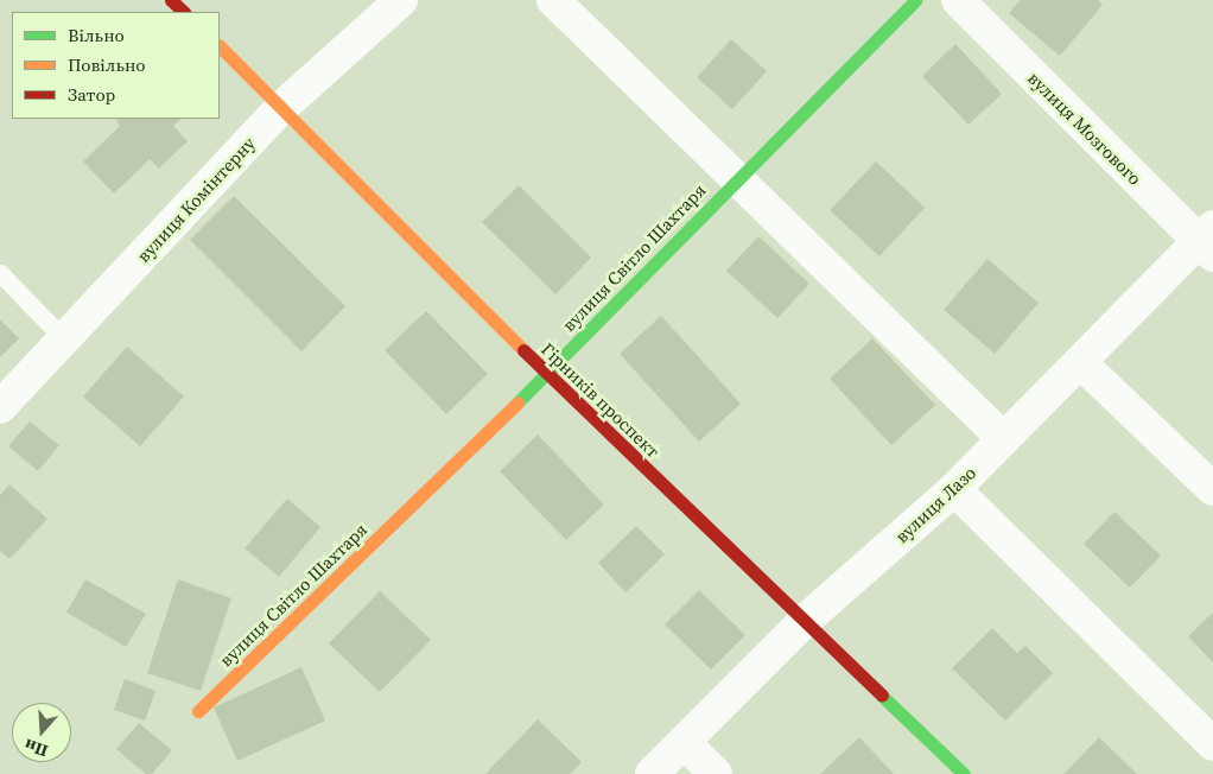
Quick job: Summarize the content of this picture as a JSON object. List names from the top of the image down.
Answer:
{
  "streets": {
    "main road": ["вулиця Світло Шахтаря", "Гірників проспект"],
    "street": ["вулиця Мозгового", "вулиця Комінтерну", "вулиця Лазо"]
  },
  "crossings": [
    ["вулиця Мозгового", "вулиця Лазо"],
    ["вулиця Комінтерну", "Гірників проспект"],
    ["вулиця Світло Шахтаря", "Гірників проспект"],
    ["Гірників проспект", "вулиця Лазо"]
  ],
  "legend": ["Вільно", "Повільно", "Затор"],
  "north": "bottom"
}
